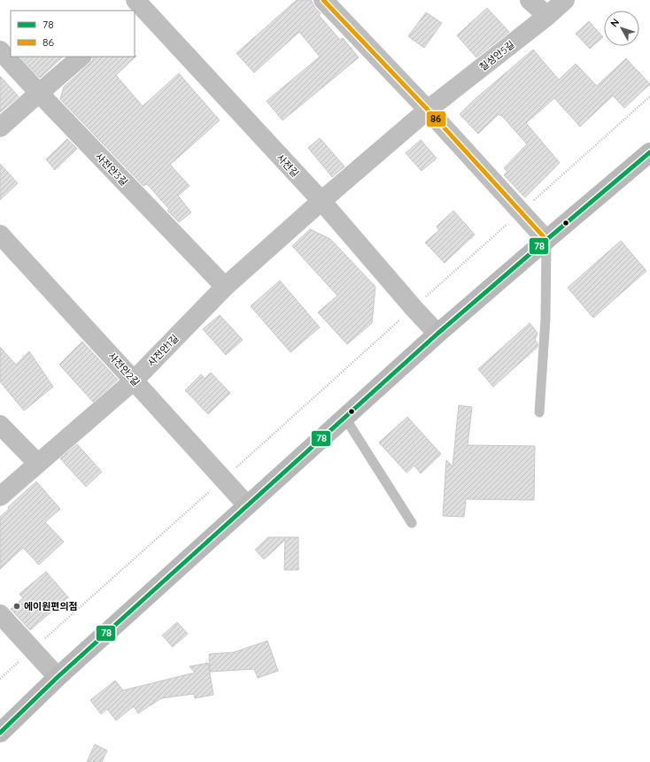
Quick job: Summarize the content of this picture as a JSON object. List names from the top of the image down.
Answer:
{
  "streets": {
    "street": [
      "칠성안5길",
      "사전길",
      "사전안3길",
      "사전안1길",
      "사전안2길"
    ]
  },
  "crossings": [
    ["칠성안5길", "사전길"],
    ["칠성안5길", "사전안1길"],
    ["사전길", "사전안1길"],
    ["사전안3길", "사전안1길"],
    ["사전안1길", "사전안2길"]
  ],
  "places": ["에이원편의점"],
  "lines": ["transit line 86", "transit line 78"],
  "legend": ["78", "86"],
  "north": "top left"
}
